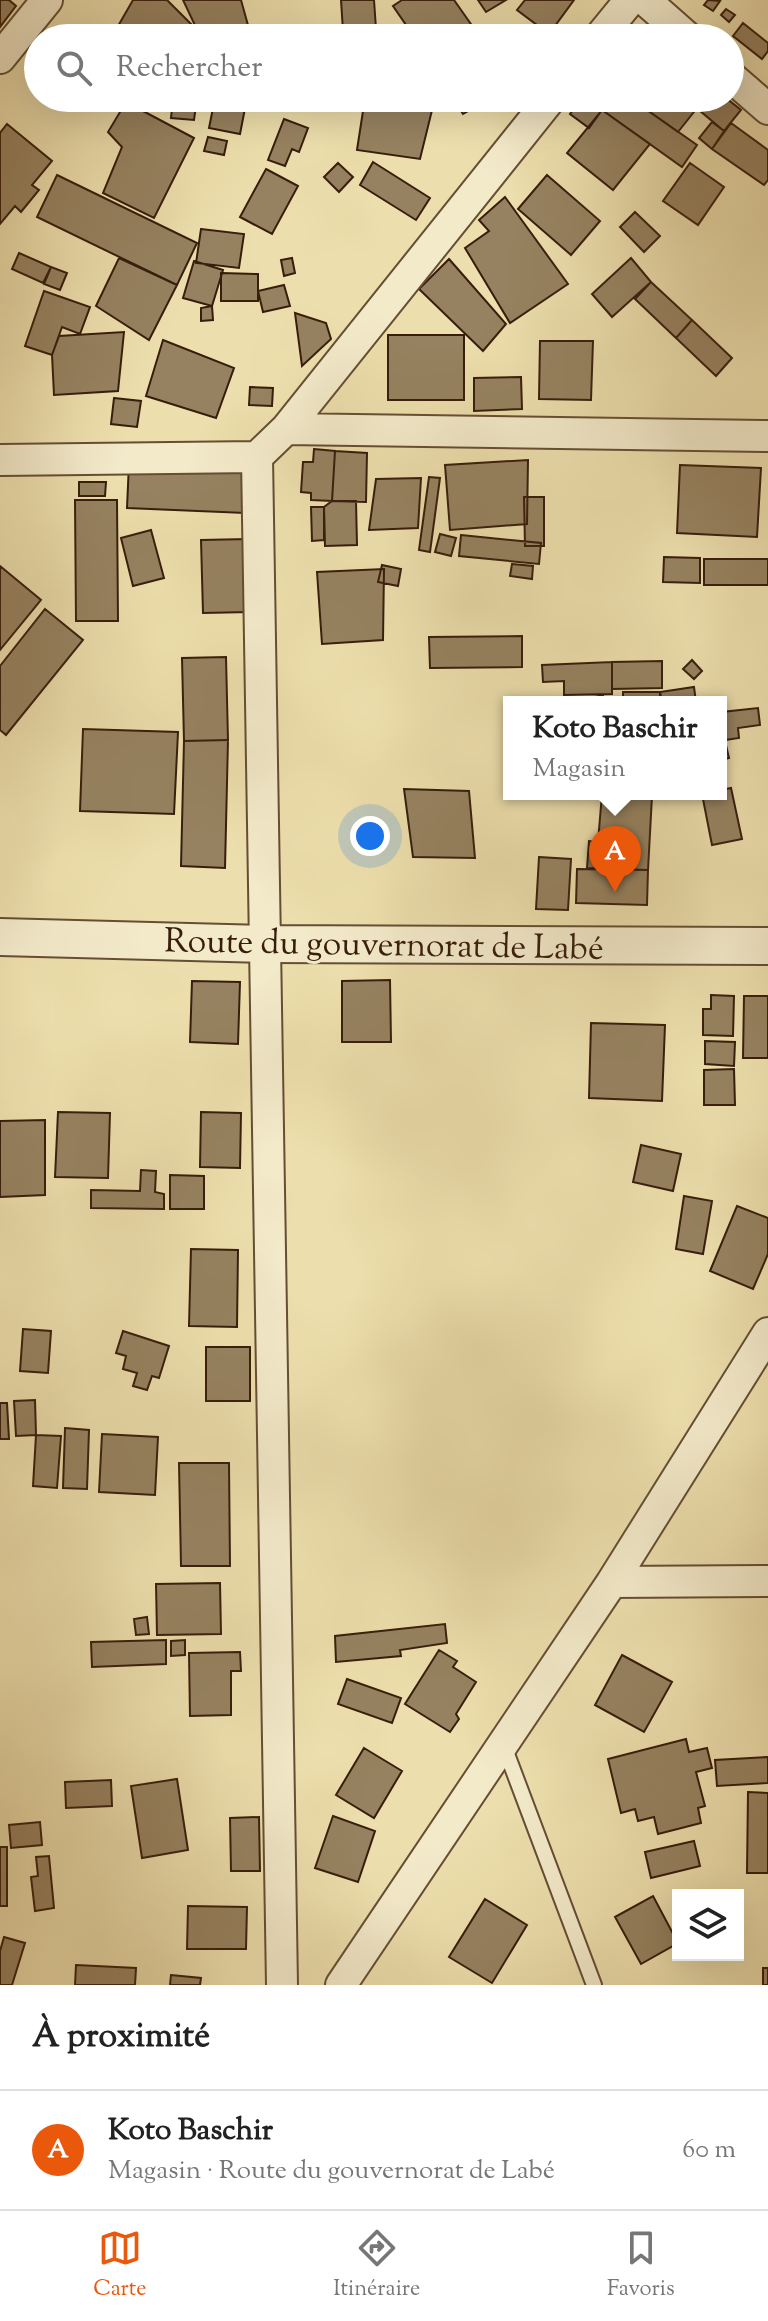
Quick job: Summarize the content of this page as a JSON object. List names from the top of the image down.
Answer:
{
  "streets": {
    "street": ["Route du gouvernorat de Labé"]
  },
  "page": {
    "search": "Rechercher",
    "popup": ["Koto Baschir", "Magasin"],
    "pins": "A",
    "heading": "À proximité",
    "list": [
      {
        "mark": "A",
        "name": "Koto Baschir",
        "note": "Magasin · Route du gouvernorat de Labé",
        "value": "60 m"
      }
    ],
    "nav": ["Carte", "Itinéraire", "Favoris"]
  }
}
